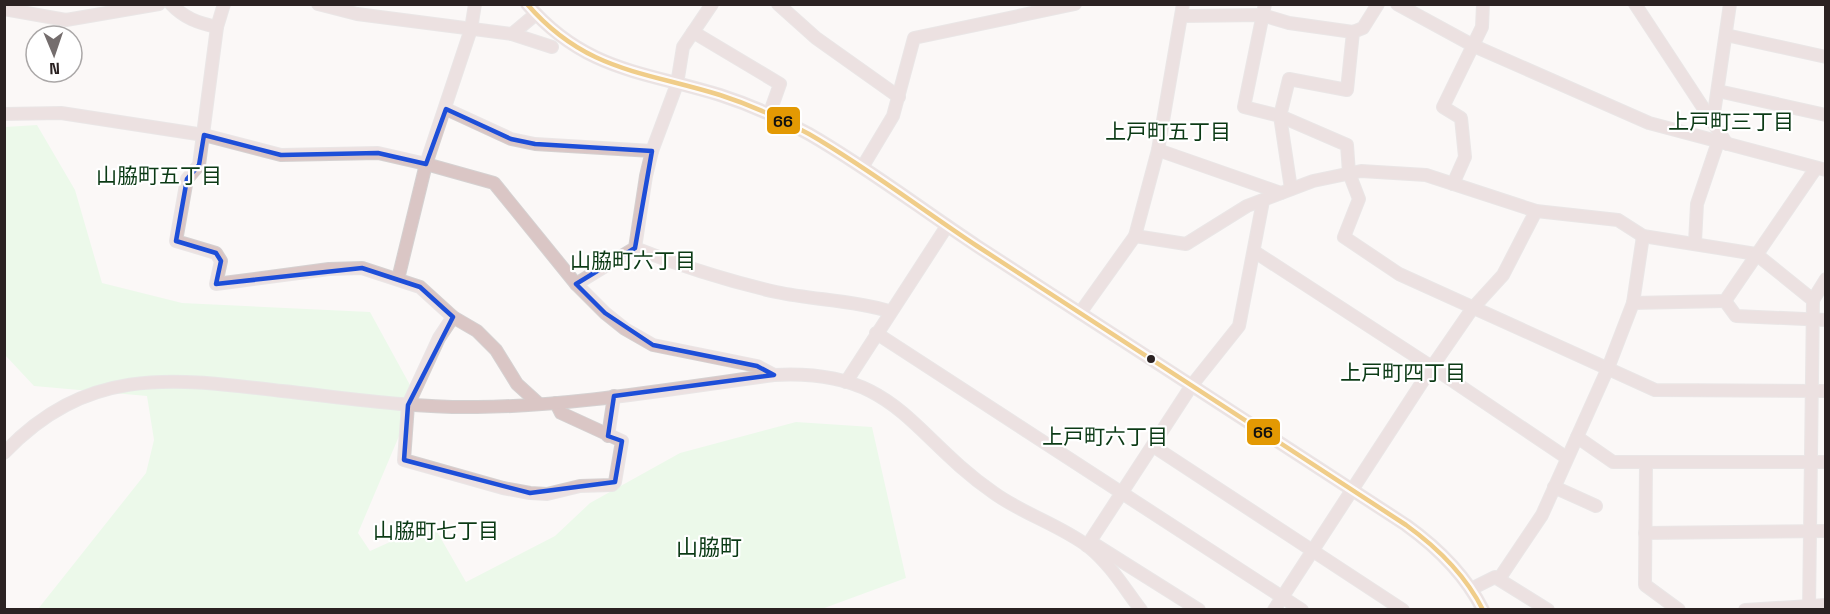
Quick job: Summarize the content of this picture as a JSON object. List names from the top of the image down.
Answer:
{
  "districts": [
    "上戸町三丁目",
    "上戸町五丁目",
    "山脇町五丁目",
    "山脇町六丁目",
    "上戸町四丁目",
    "上戸町六丁目",
    "山脇町七丁目",
    "山脇町"
  ],
  "lines": ["transit line 66"],
  "north": "bottom"
}
